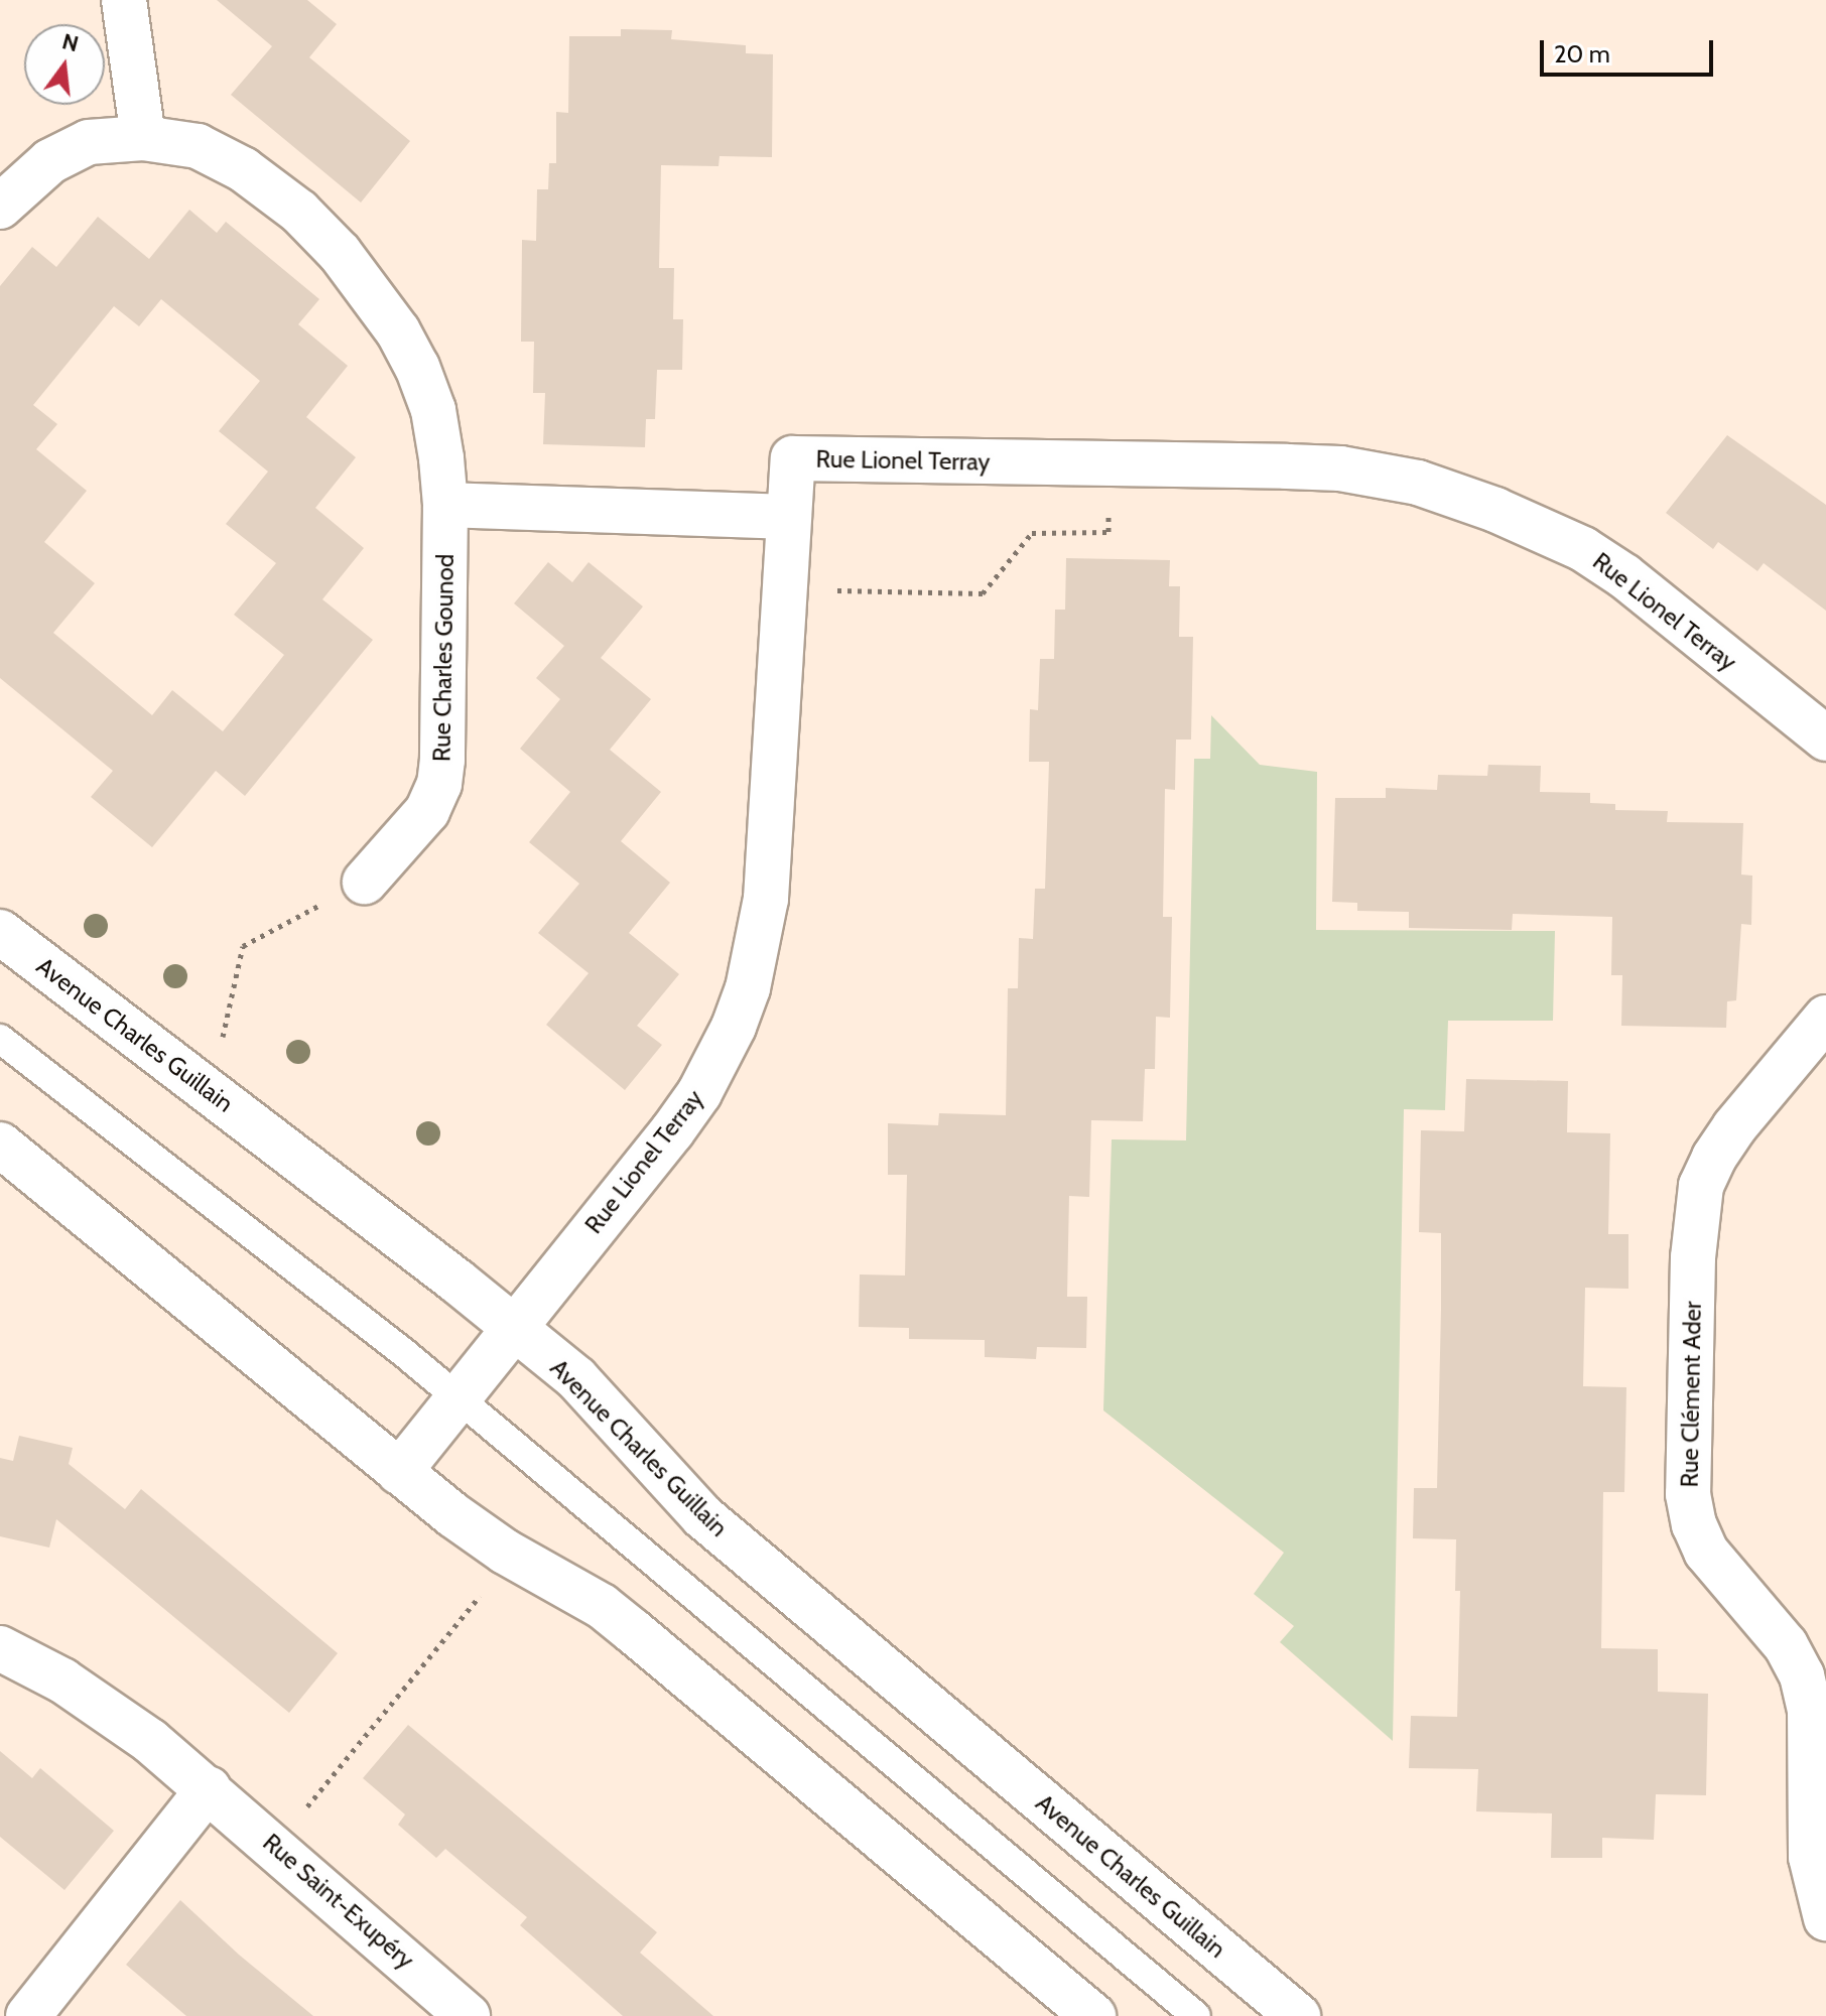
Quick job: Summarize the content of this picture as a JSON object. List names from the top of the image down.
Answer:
{
  "streets": {
    "street": [
      "Rue Lionel Terray",
      "Rue Charles Gounod",
      "Avenue Charles Guillain",
      "Rue Clément Ader",
      "Rue Saint-Exupéry"
    ]
  },
  "crossings": [
    ["Rue Lionel Terray", "Avenue Charles Guillain"]
  ],
  "scale_bar": "20 m",
  "north": "top"
}
